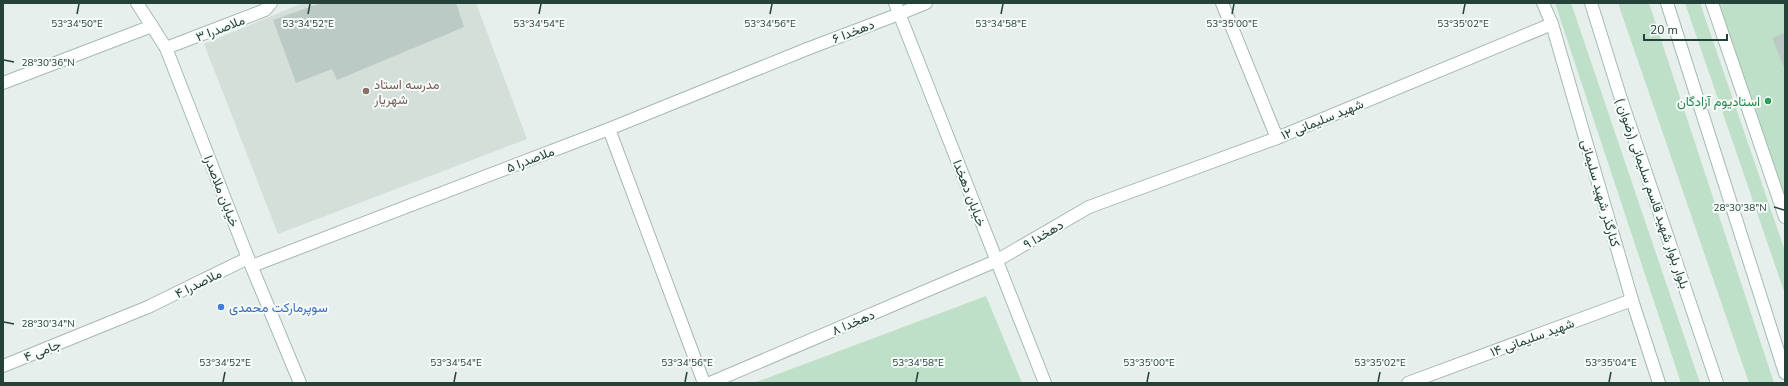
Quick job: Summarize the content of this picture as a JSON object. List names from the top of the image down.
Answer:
{
  "streets": {
    "street": [
      "ملاصدرا ۳",
      "دهخدا ۶",
      "شهید سلیمانی ۱۲",
      "ملاصدرا ۵",
      "خیابان ملاصدرا",
      "خیابان دهخدا",
      "کنارگذر شهید سلیمانی",
      "بلوار بلوار شهید قاسم سلیمانی (رضوان )",
      "دهخدا ۹",
      "ملاصدرا ۴",
      "دهخدا ۸",
      "شهید سلیمانی ۱۴",
      "جامی ۴"
    ]
  },
  "crossings": [
    ["ملاصدرا ۳", "خیابان ملاصدرا"],
    ["دهخدا ۶", "ملاصدرا ۵"],
    ["دهخدا ۶", "خیابان دهخدا"],
    ["شهید سلیمانی ۱۲", "کنارگذر شهید سلیمانی"],
    ["شهید سلیمانی ۱۲", "دهخدا ۹"],
    ["ملاصدرا ۵", "خیابان ملاصدرا"],
    ["ملاصدرا ۵", "ملاصدرا ۴"],
    ["خیابان ملاصدرا", "ملاصدرا ۴"],
    ["خیابان دهخدا", "دهخدا ۹"],
    ["خیابان دهخدا", "دهخدا ۸"],
    ["کنارگذر شهید سلیمانی", "شهید سلیمانی ۱۴"],
    ["دهخدا ۹", "دهخدا ۸"],
    ["ملاصدرا ۴", "جامی ۴"]
  ],
  "places": ["مدرسه استاد شهریار", "استادیوم آزادگان", "سوپرمارکت محمدی"],
  "scale_bar": "20 m",
  "coordinates": [
    "53°34'50\"E",
    "53°34'52\"E",
    "53°34'54\"E",
    "53°34'56\"E",
    "53°34'58\"E",
    "53°35'00\"E",
    "53°35'02\"E",
    "28°30'36\"N",
    "28°30'38\"N",
    "28°30'34\"N",
    "53°35'04\"E"
  ]
}
